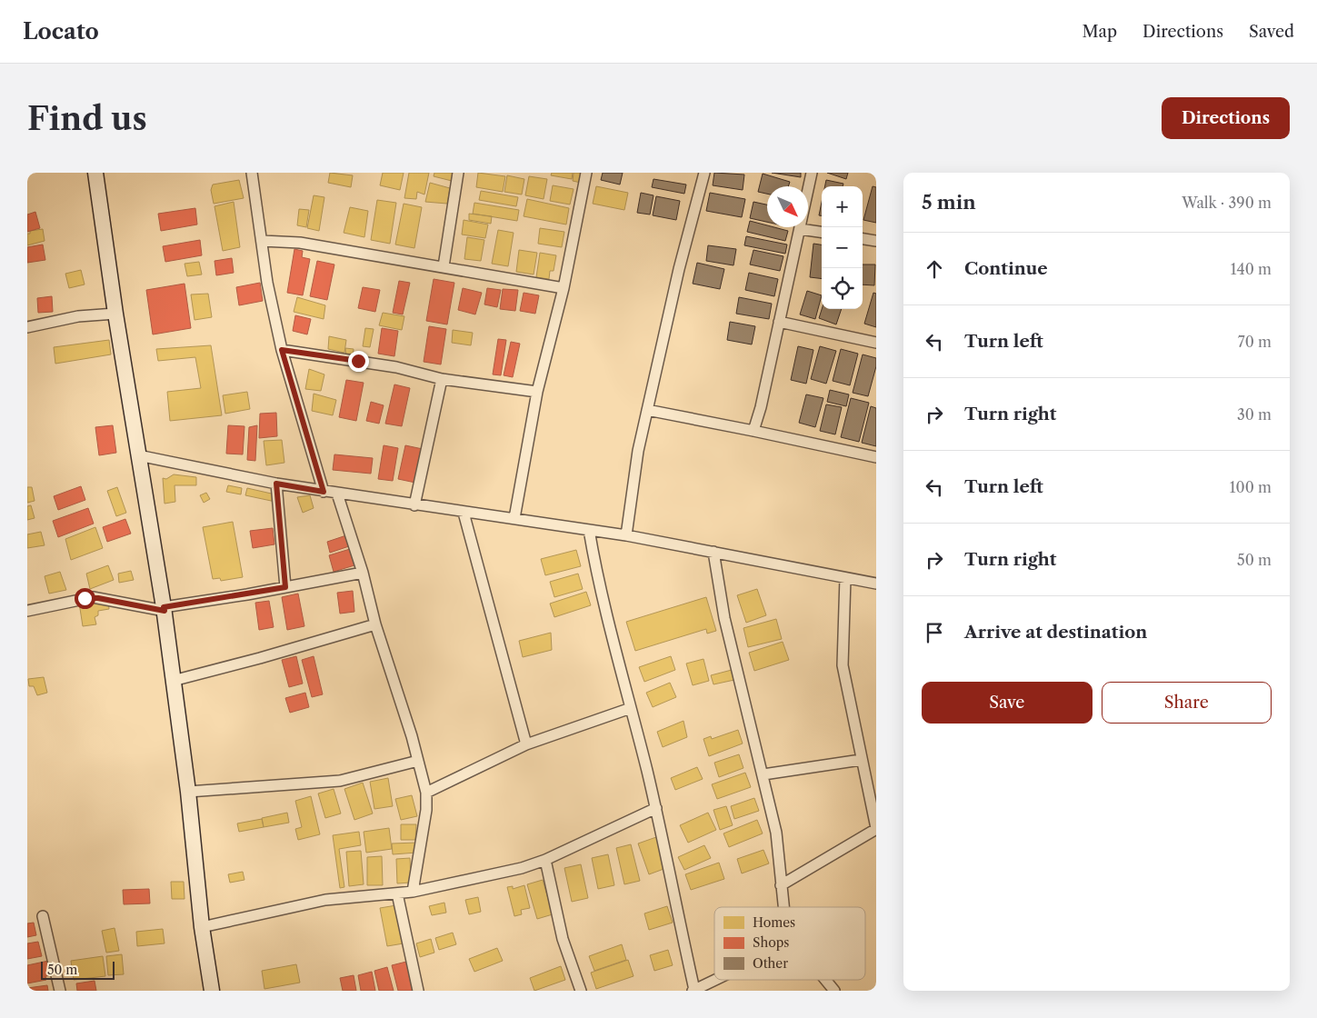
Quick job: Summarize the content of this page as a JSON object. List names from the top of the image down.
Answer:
{
  "legend": ["Homes", "Shops", "Other"],
  "scale_bar": "50 m",
  "north": "bottom right",
  "page": {
    "header": "Locato",
    "nav": ["Map", "Directions", "Saved"],
    "buttons": [
      "Directions",
      ["Save", "Share"]
    ],
    "title": "Find us",
    "heading": ["5 min", "Walk · 390 m"],
    "map_buttons": ["+", "−"],
    "list": [
      ["Continue", "140 m"],
      ["Turn left", "70 m"],
      ["Turn right", "30 m"],
      ["Turn left", "100 m"],
      ["Turn right", "50 m"],
      "Arrive at destination"
    ],
    "scale": "50 m"
  }
}
